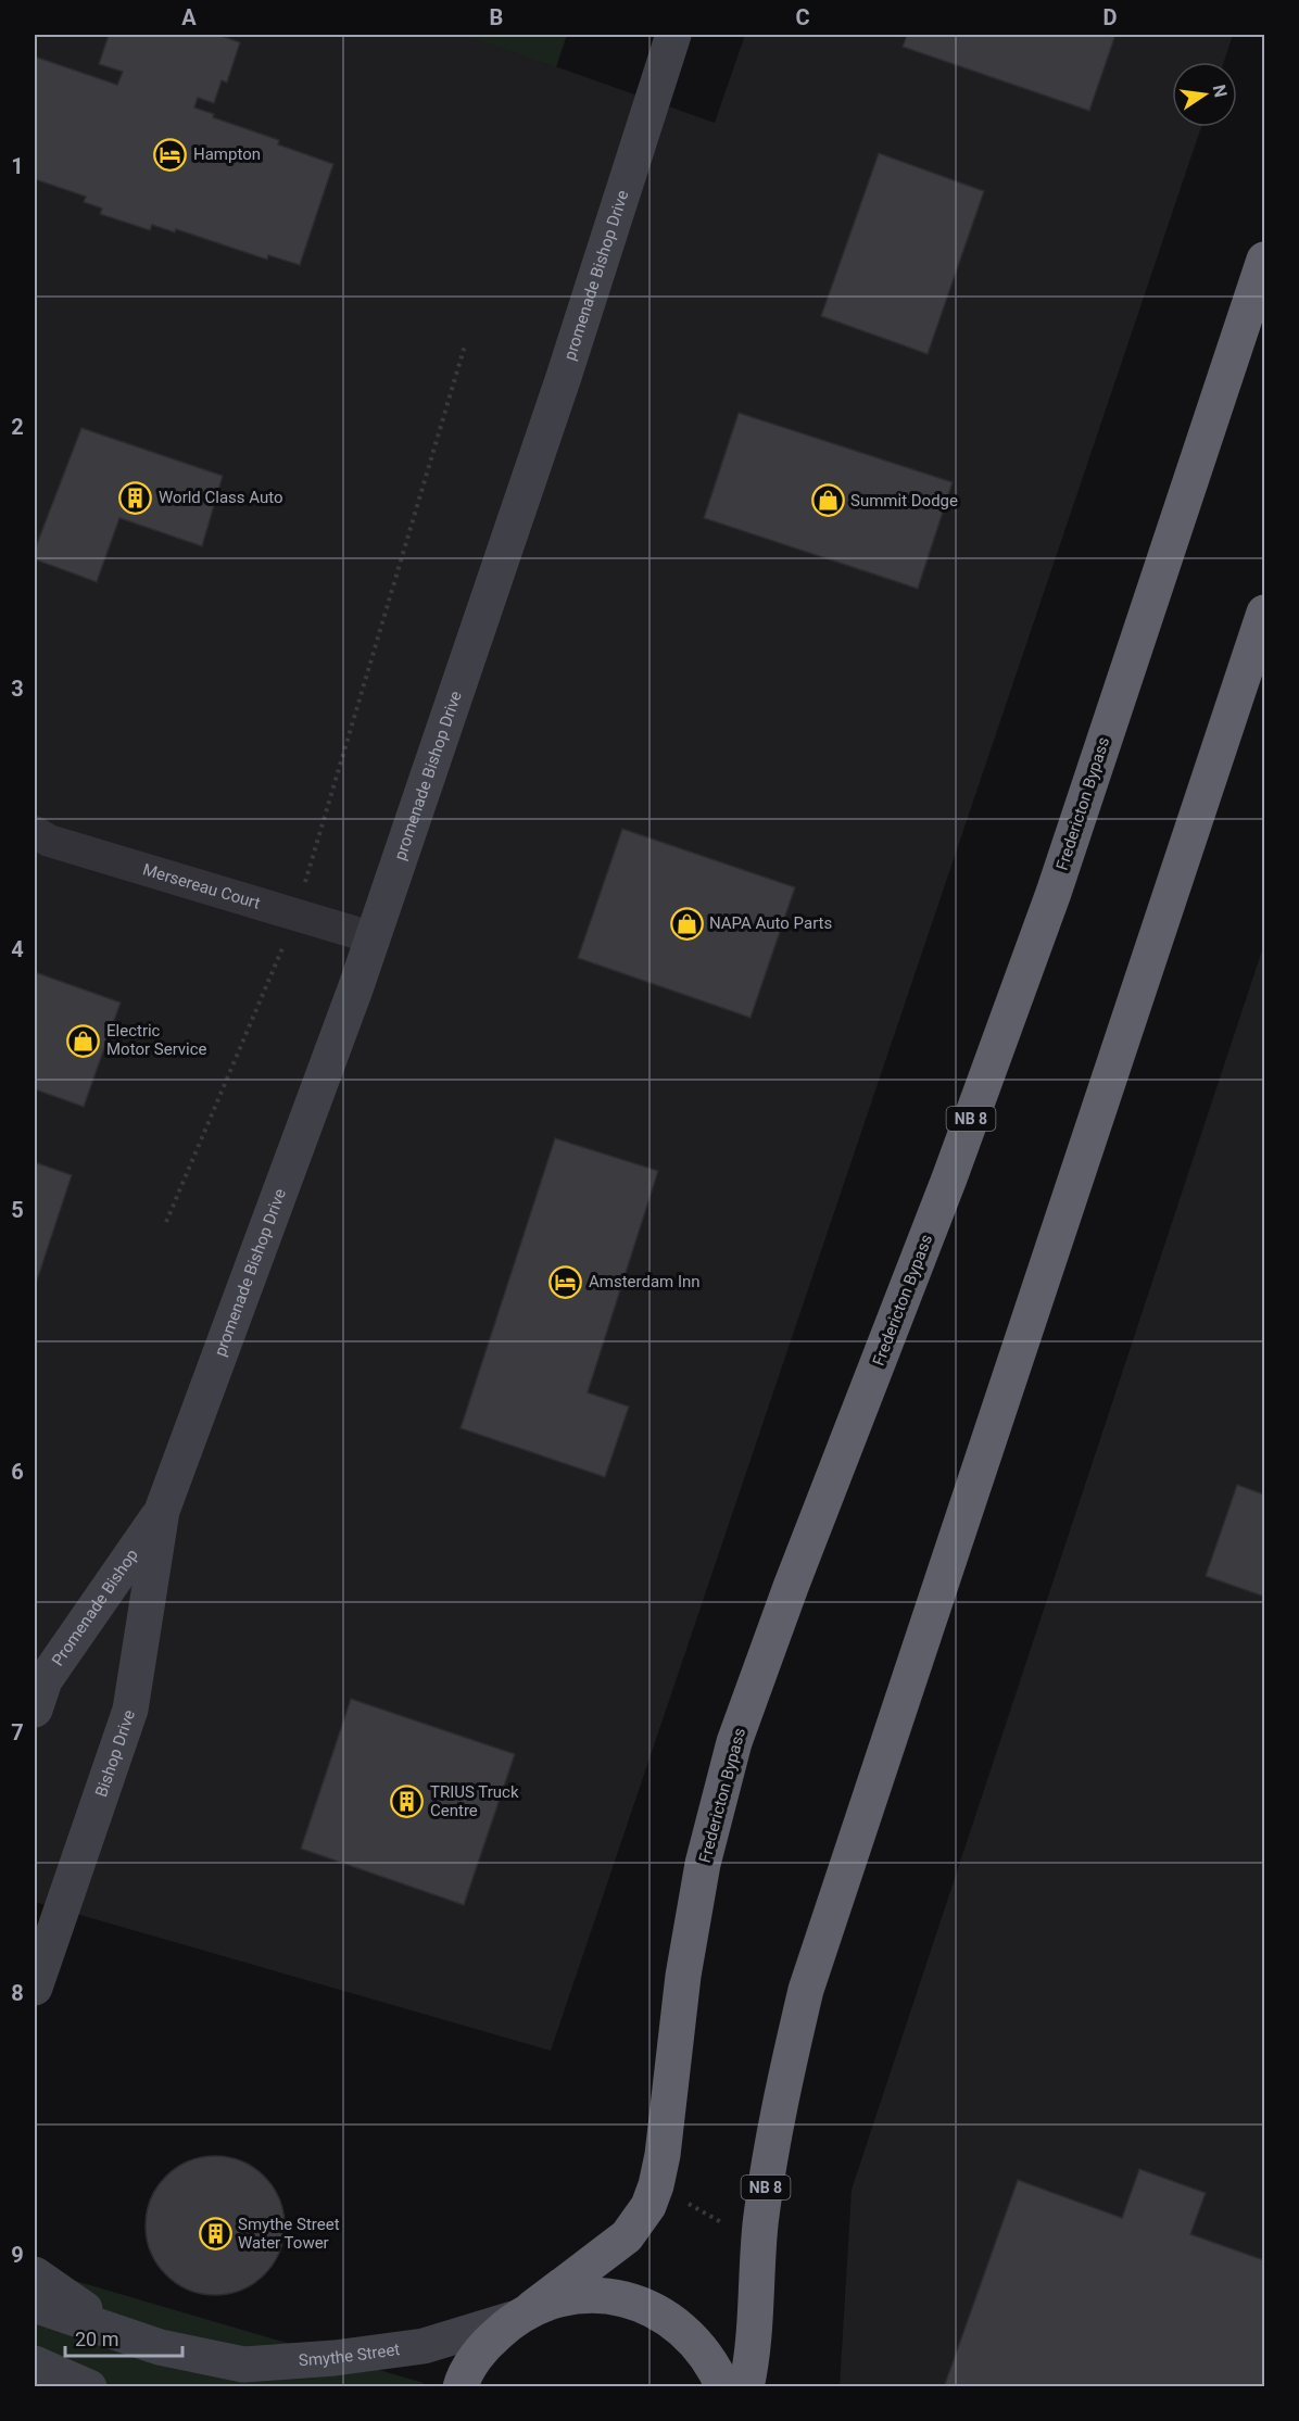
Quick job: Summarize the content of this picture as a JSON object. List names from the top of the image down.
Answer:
{
  "streets": {
    "highway": ["Fredericton Bypass", "NB 8"],
    "street": [
      "promenade Bishop Drive",
      "Mersereau Court",
      "Promenade Bishop",
      "Bishop Drive",
      "Smythe Street"
    ]
  },
  "crossings": [
    ["promenade Bishop Drive", "Mersereau Court"],
    ["promenade Bishop Drive", "Promenade Bishop"],
    ["promenade Bishop Drive", "Bishop Drive"],
    ["Fredericton Bypass", "Smythe Street"],
    ["Promenade Bishop", "Bishop Drive"]
  ],
  "places": {
    "hotel": ["Hampton", "Amsterdam Inn"],
    "building": ["World Class Auto", "TRIUS Truck Centre", "Smythe Street Water Tower"],
    "shop": ["Summit Dodge", "NAPA Auto Parts", "Electric Motor Service"]
  },
  "scale_bar": "20 m",
  "north": "right",
  "grid": {
    "columns": [
      "A",
      "B",
      "C",
      "D"
    ],
    "rows": [
      "1",
      "2",
      "3",
      "4",
      "5",
      "6",
      "7",
      "8",
      "9"
    ]
  }
}
